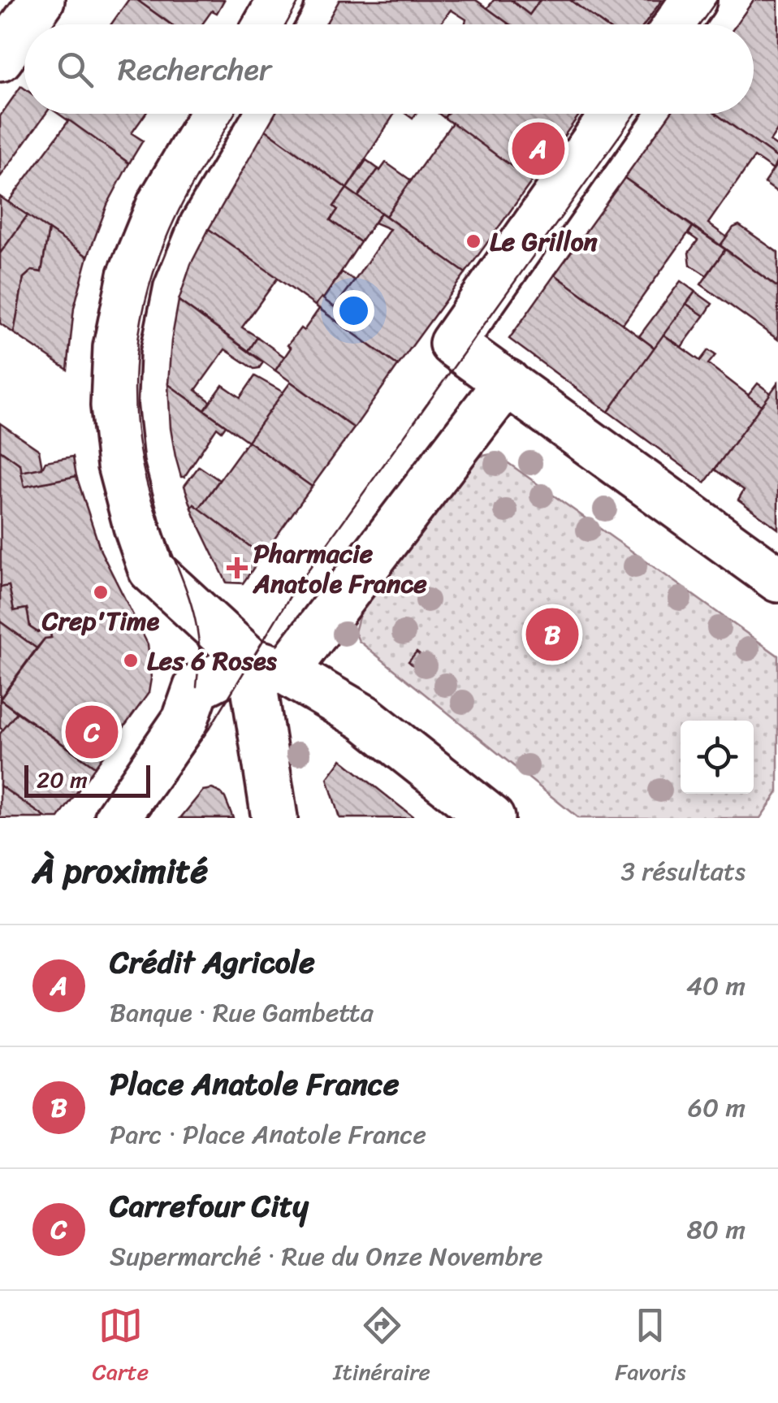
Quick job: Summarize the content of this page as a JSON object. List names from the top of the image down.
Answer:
{
  "places": {
    "other": ["Le Grillon", "Crep'Time", "Les 6 Roses"],
    "health": ["Pharmacie Anatole France"]
  },
  "scale_bar": "20 m",
  "page": {
    "search": "Rechercher",
    "pins": ["A", "B", "C"],
    "scale": "20 m",
    "heading": ["À proximité", "3 résultats"],
    "list": [
      {
        "mark": "A",
        "name": "Crédit Agricole",
        "note": "Banque · Rue Gambetta",
        "value": "40 m"
      },
      {
        "mark": "B",
        "name": "Place Anatole France",
        "note": "Parc · Place Anatole France",
        "value": "60 m"
      },
      {
        "mark": "C",
        "name": "Carrefour City",
        "note": "Supermarché · Rue du Onze Novembre",
        "value": "80 m"
      }
    ],
    "nav": ["Carte", "Itinéraire", "Favoris"]
  }
}
